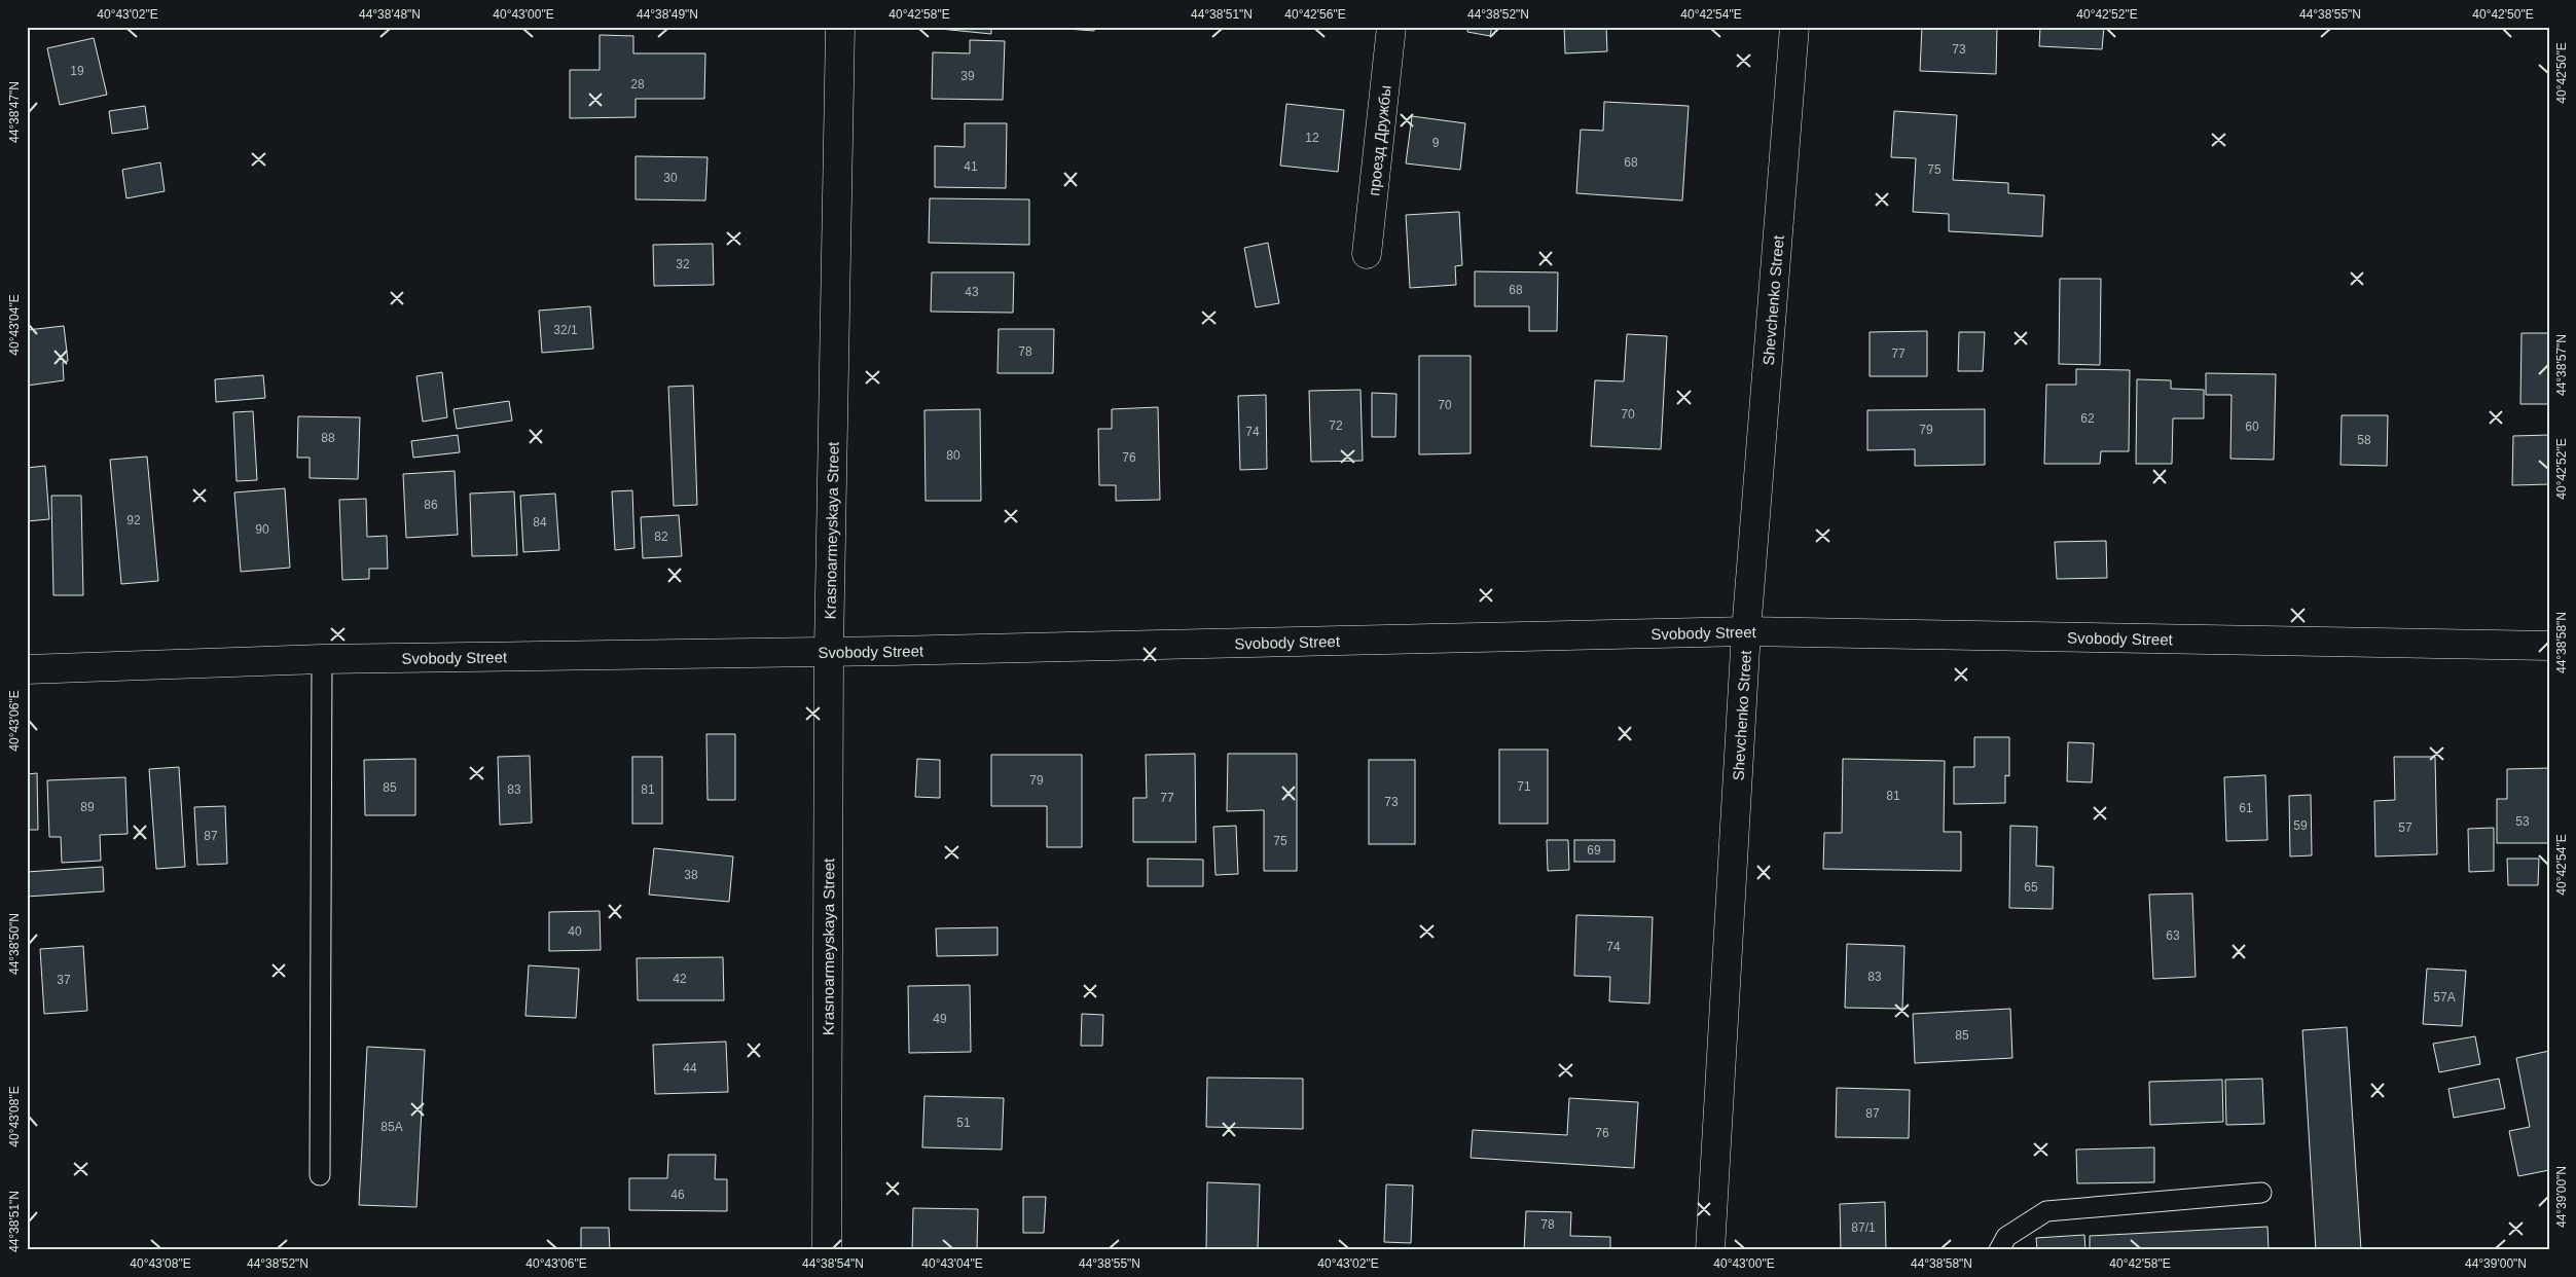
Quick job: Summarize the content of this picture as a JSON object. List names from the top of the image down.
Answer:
{
  "streets": {
    "street": [
      "проезд Дружбы",
      "Shevchenko Street",
      "Krasnoarmeyskaya Street",
      "Svobody Street"
    ]
  },
  "crossings": [
    ["Shevchenko Street", "Svobody Street"],
    ["Krasnoarmeyskaya Street", "Svobody Street"]
  ],
  "house_numbers": [
    "73",
    "19",
    "39",
    "28",
    "12",
    "9",
    "68",
    "41",
    "75",
    "30",
    "32",
    "68",
    "43",
    "32/1",
    "78",
    "77",
    "70",
    "70",
    "62",
    "72",
    "60",
    "79",
    "74",
    "88",
    "58",
    "80",
    "76",
    "86",
    "92",
    "84",
    "90",
    "82",
    "79",
    "71",
    "85",
    "83",
    "81",
    "81",
    "77",
    "73",
    "89",
    "61",
    "53",
    "59",
    "57",
    "87",
    "75",
    "69",
    "38",
    "65",
    "40",
    "63",
    "74",
    "83",
    "42",
    "37",
    "57А",
    "49",
    "85",
    "44",
    "87",
    "51",
    "85А",
    "76",
    "46",
    "78",
    "87/1"
  ],
  "coordinates": [
    "40°43'02\"E",
    "44°38'48\"N",
    "40°43'00\"E",
    "44°38'49\"N",
    "40°42'58\"E",
    "44°38'51\"N",
    "40°42'56\"E",
    "44°38'52\"N",
    "40°42'54\"E",
    "40°42'52\"E",
    "44°38'55\"N",
    "40°42'50\"E",
    "44°38'47\"N",
    "40°43'04\"E",
    "44°38'57\"N",
    "44°38'58\"N",
    "40°43'06\"E",
    "44°38'50\"N",
    "40°43'08\"E",
    "44°39'00\"N",
    "44°38'54\"N"
  ]
}
